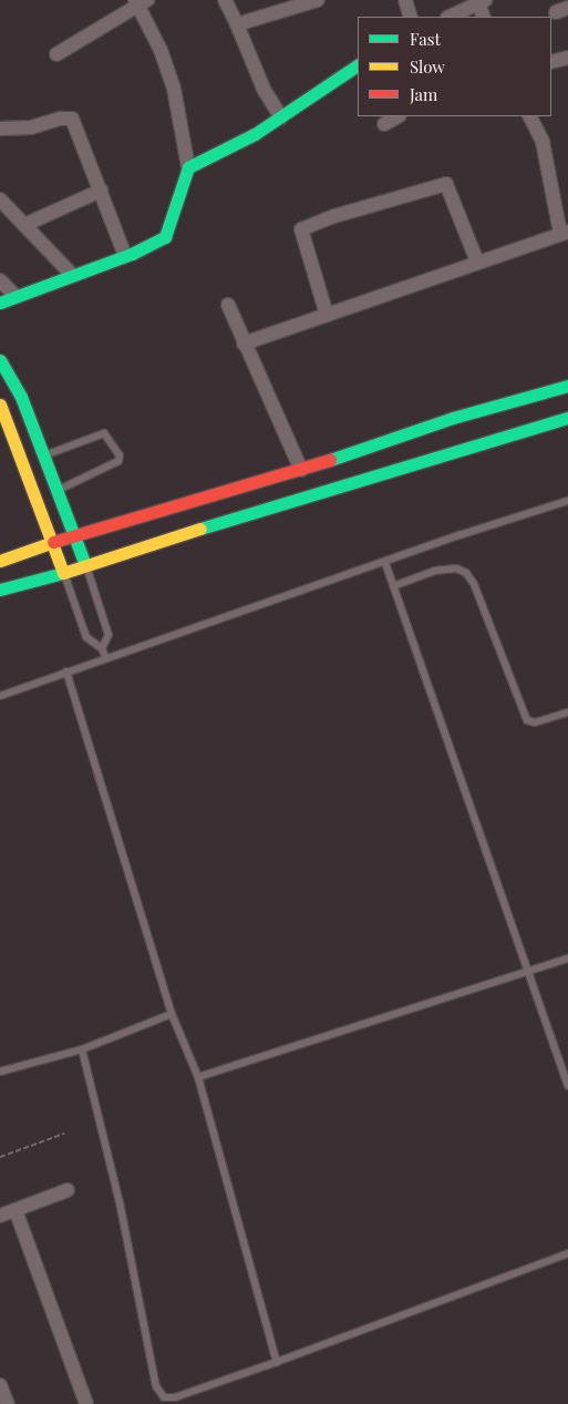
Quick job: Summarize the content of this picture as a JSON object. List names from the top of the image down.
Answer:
{
  "legend": ["Fast", "Slow", "Jam"]
}
